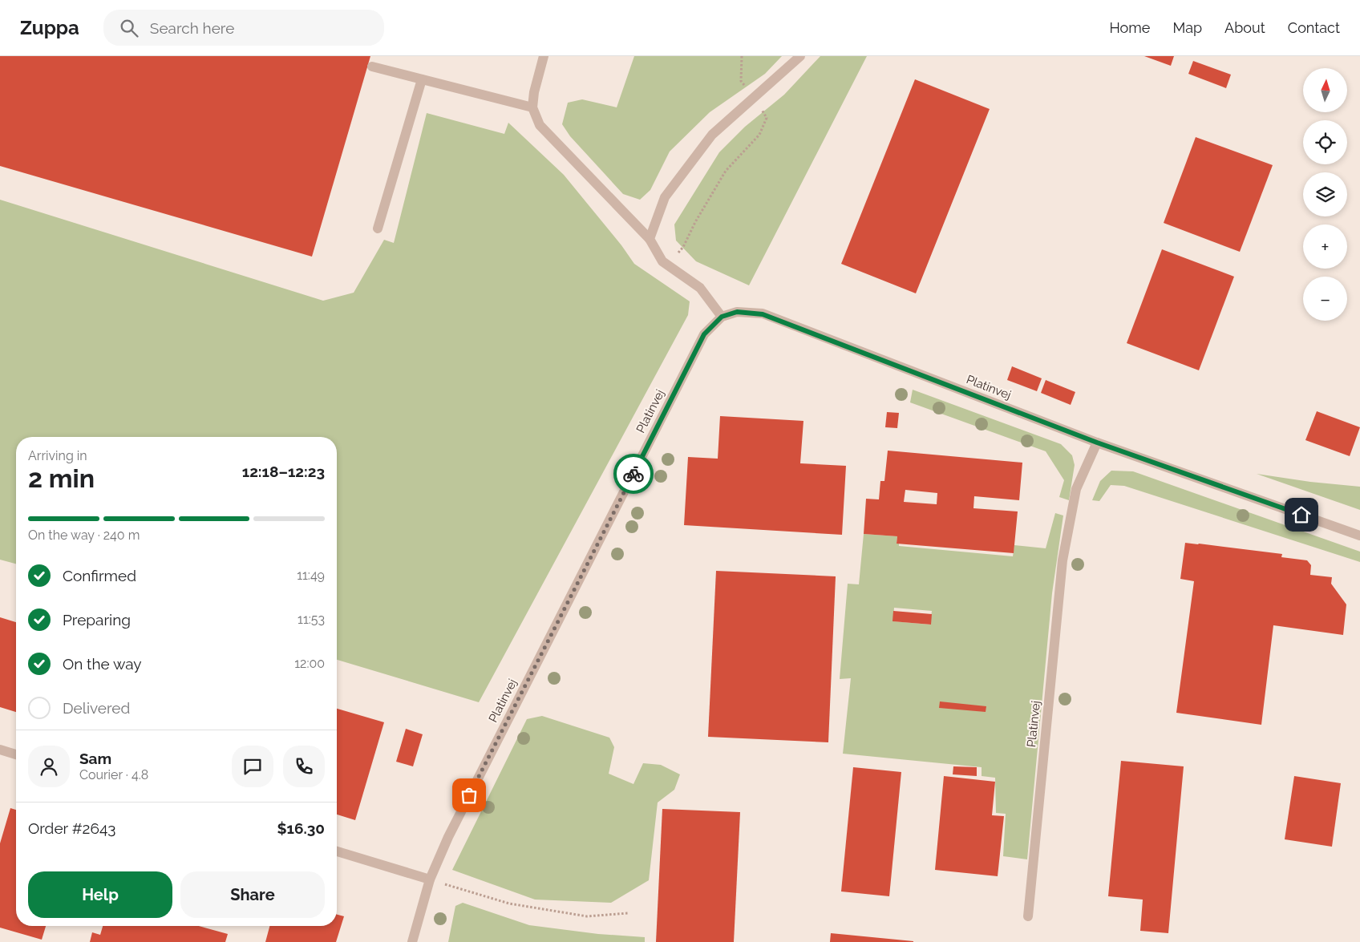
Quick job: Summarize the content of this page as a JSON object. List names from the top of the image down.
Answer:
{
  "streets": {
    "street": ["Platinvej"]
  },
  "north": "top",
  "page": {
    "header": "Zuppa",
    "search": "Search here",
    "nav": [
      "Home",
      "Map",
      "About",
      "Contact"
    ],
    "map_buttons": ["+", "−"],
    "heading": ["2 min", "Arriving in", "12:18–12:23"],
    "panel": [
      "Sam",
      "Courier · 4.8",
      "Order #2643",
      "$16.30"
    ],
    "bar": "On the way · 240 m",
    "list": [
      ["Confirmed", "11:49"],
      ["Preparing", "11:53"],
      ["On the way", "12:00"],
      "Delivered"
    ],
    "buttons": ["Help", "Share"]
  }
}
